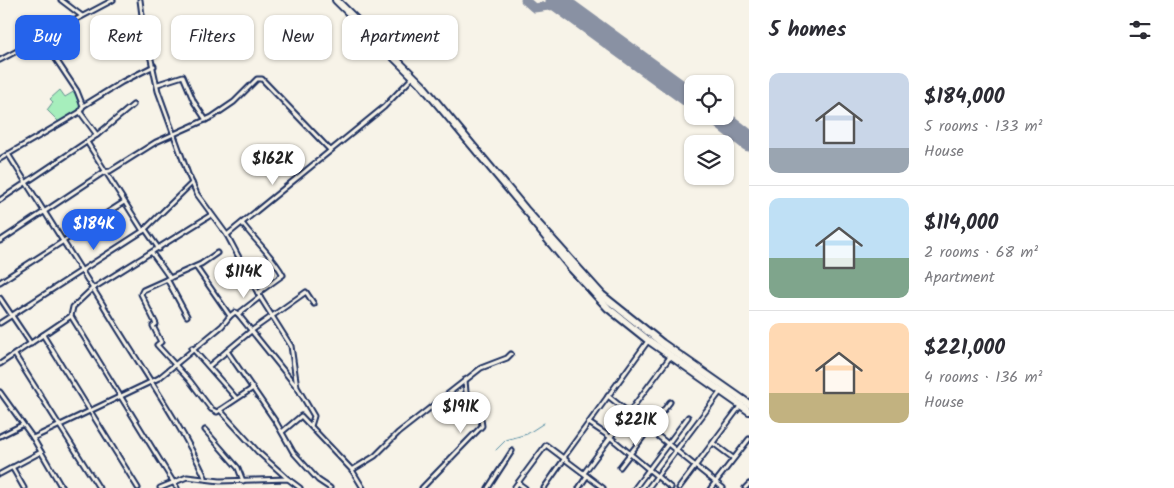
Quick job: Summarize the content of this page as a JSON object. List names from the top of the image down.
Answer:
{
  "page": {
    "heading": "5 homes",
    "chip": [
      "Buy",
      "Rent",
      "Filters",
      "New",
      "Apartment"
    ],
    "list": [
      {
        "name": "$184,000",
        "note": "5 rooms · 133 m² · House"
      },
      {
        "name": "$114,000",
        "note": "2 rooms · 68 m² · Apartment"
      },
      {
        "name": "$221,000",
        "note": "4 rooms · 136 m² · House"
      }
    ],
    "price": [
      "$162K",
      "$184K",
      "$114K",
      "$191K",
      "$221K"
    ]
  }
}
